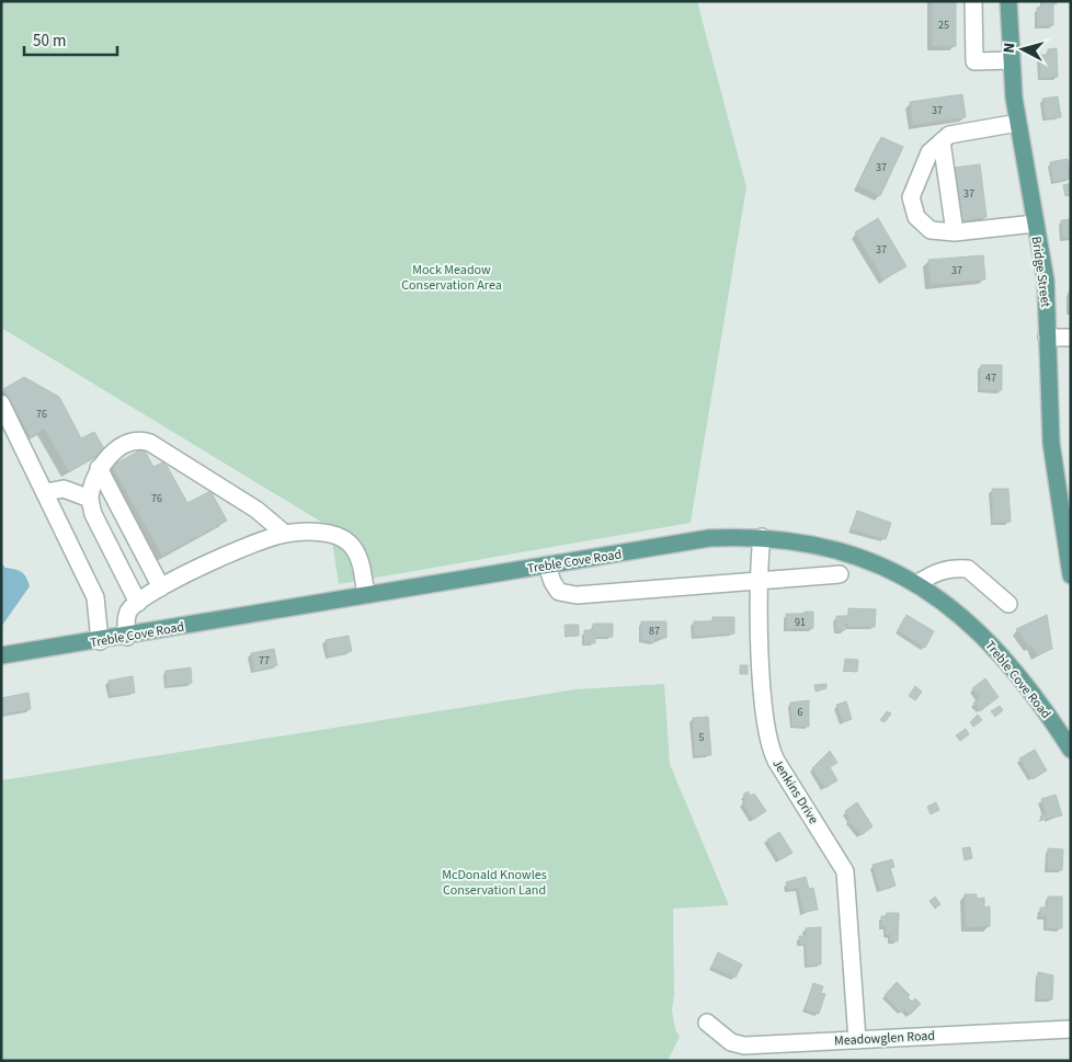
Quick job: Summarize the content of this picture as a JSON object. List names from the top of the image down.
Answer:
{
  "streets": {
    "main road": ["Bridge Street", "Treble Cove Road"],
    "street": ["Jenkins Drive", "Meadowglen Road"]
  },
  "crossings": [
    ["Treble Cove Road", "Jenkins Drive"],
    ["Jenkins Drive", "Meadowglen Road"]
  ],
  "parks": ["Mock Meadow Conservation Area", "McDonald Knowles Conservation Land"],
  "house_numbers": [
    "25",
    "37",
    "37",
    "37",
    "37",
    "37",
    "47",
    "76",
    "76",
    "91",
    "87",
    "77",
    "6",
    "5"
  ],
  "scale_bar": "50 m",
  "north": "left"
}
